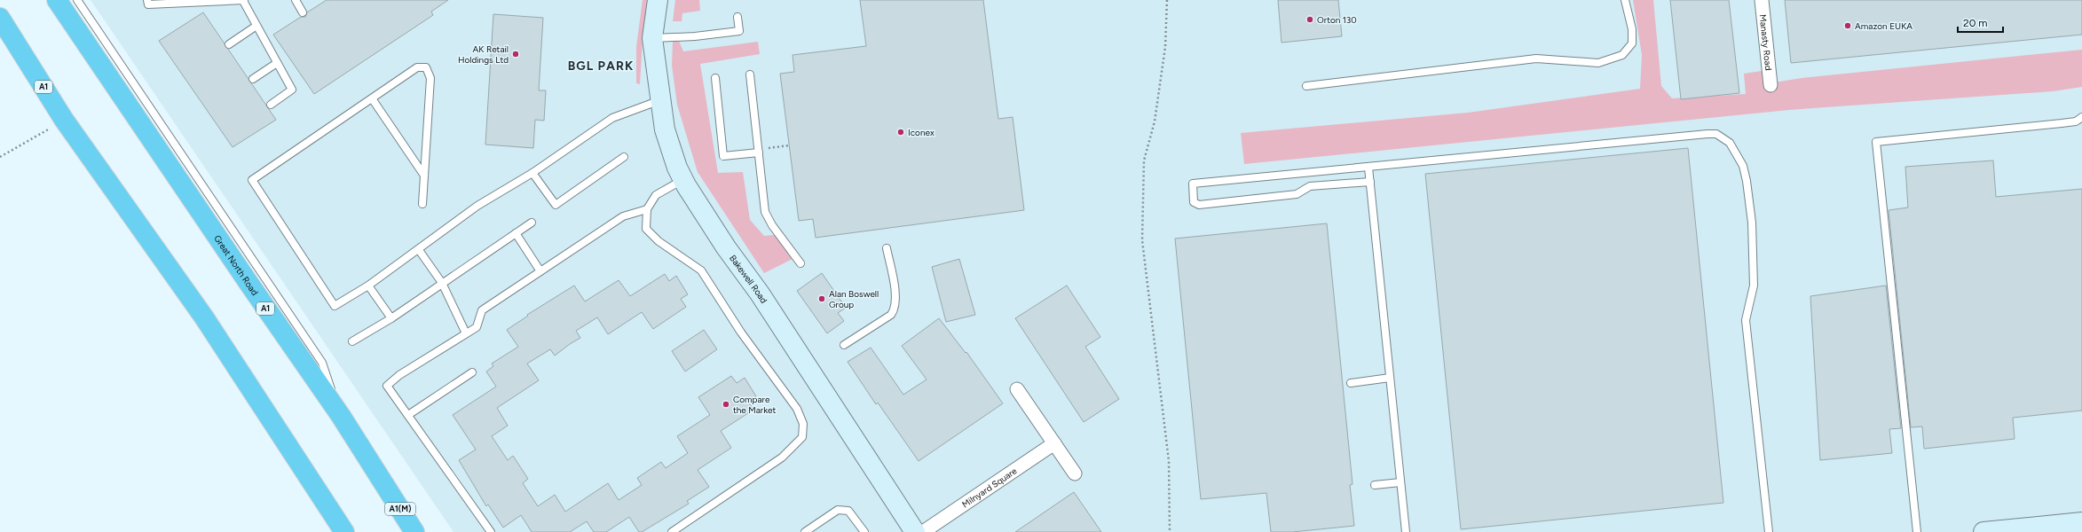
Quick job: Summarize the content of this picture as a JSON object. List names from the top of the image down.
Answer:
{
  "streets": {
    "highway": ["A1", "Great North Road", "A1(M)"],
    "street": ["Manasty Road", "Bakewell Road", "Milnyard Square"]
  },
  "districts": ["BGL PARK"],
  "places": [
    "Orton 130",
    "Amazon EUKA",
    "AK Retail Holdings Ltd",
    "Iconex",
    "Alan Boswell Group",
    "Compare the Market"
  ],
  "scale_bar": "20 m"
}
